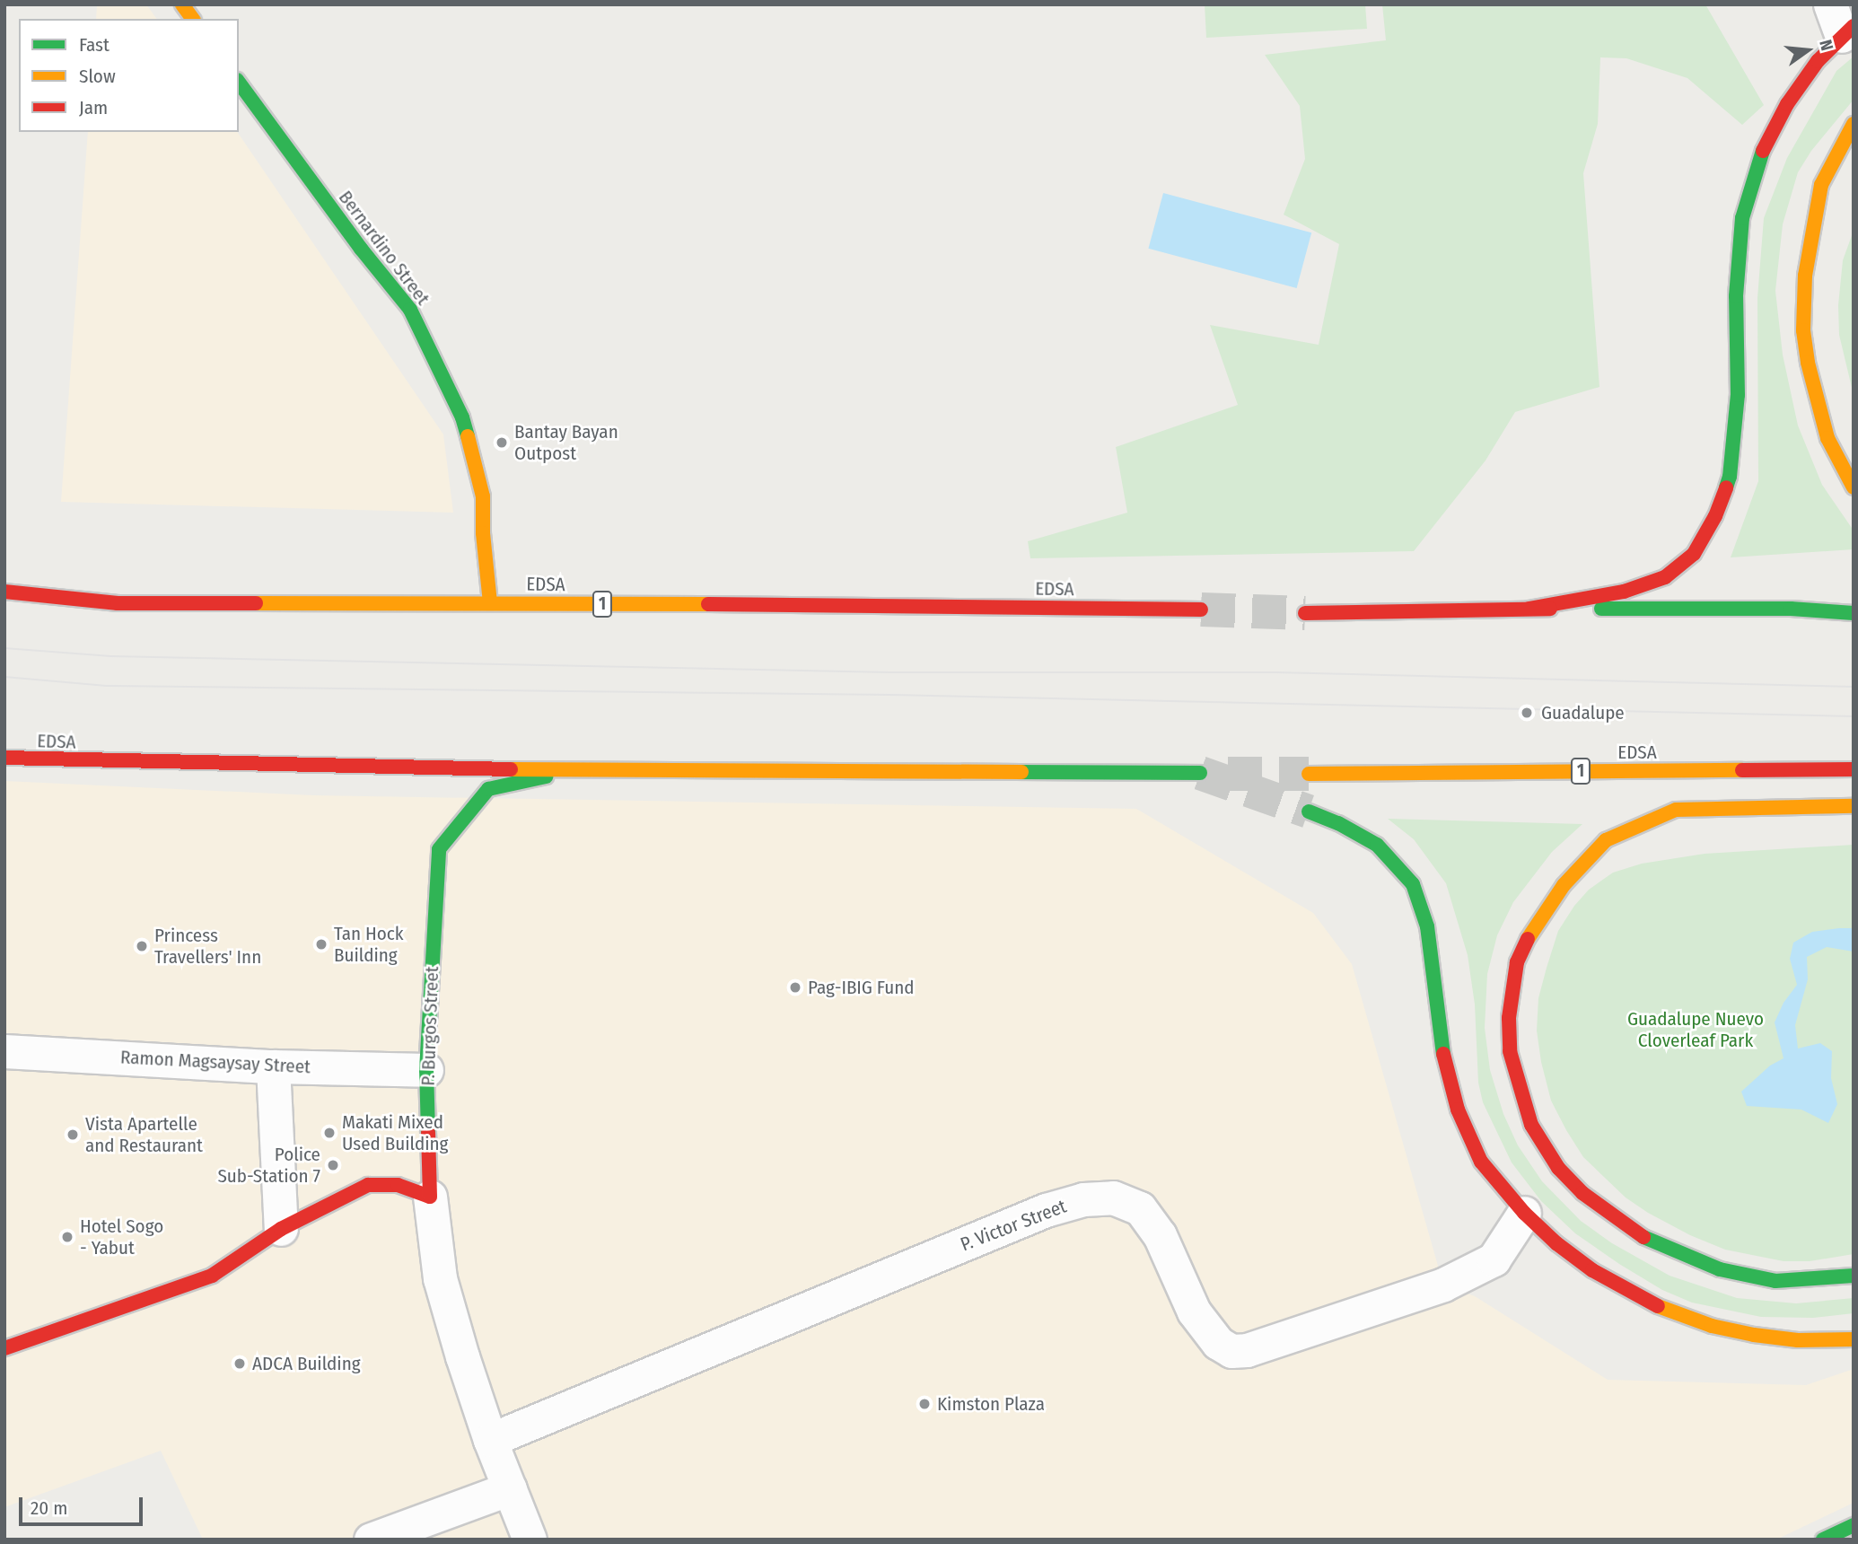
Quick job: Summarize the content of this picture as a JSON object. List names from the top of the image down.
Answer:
{
  "streets": {
    "main road": [
      "Bernardino Street",
      "EDSA",
      "1",
      "P. Burgos Street"
    ],
    "street": ["Ramon Magsaysay Street", "P. Victor Street"]
  },
  "crossings": [
    ["Bernardino Street", "EDSA"],
    ["EDSA", "P. Burgos Street"],
    ["P. Burgos Street", "Ramon Magsaysay Street"],
    ["P. Burgos Street", "P. Victor Street"]
  ],
  "parks": ["Guadalupe Nuevo Cloverleaf Park"],
  "places": [
    "Bantay Bayan Outpost",
    "Guadalupe",
    "Tan Hock Building",
    "Princess Travellers' Inn",
    "Pag-IBIG Fund",
    "Makati Mixed Used Building",
    "Vista Apartelle and Restaurant",
    "Police Sub-Station 7",
    "Hotel Sogo - Yabut",
    "ADCA Building",
    "Kimston Plaza"
  ],
  "legend": ["Fast", "Slow", "Jam"],
  "scale_bar": "20 m",
  "north": "right"
}
